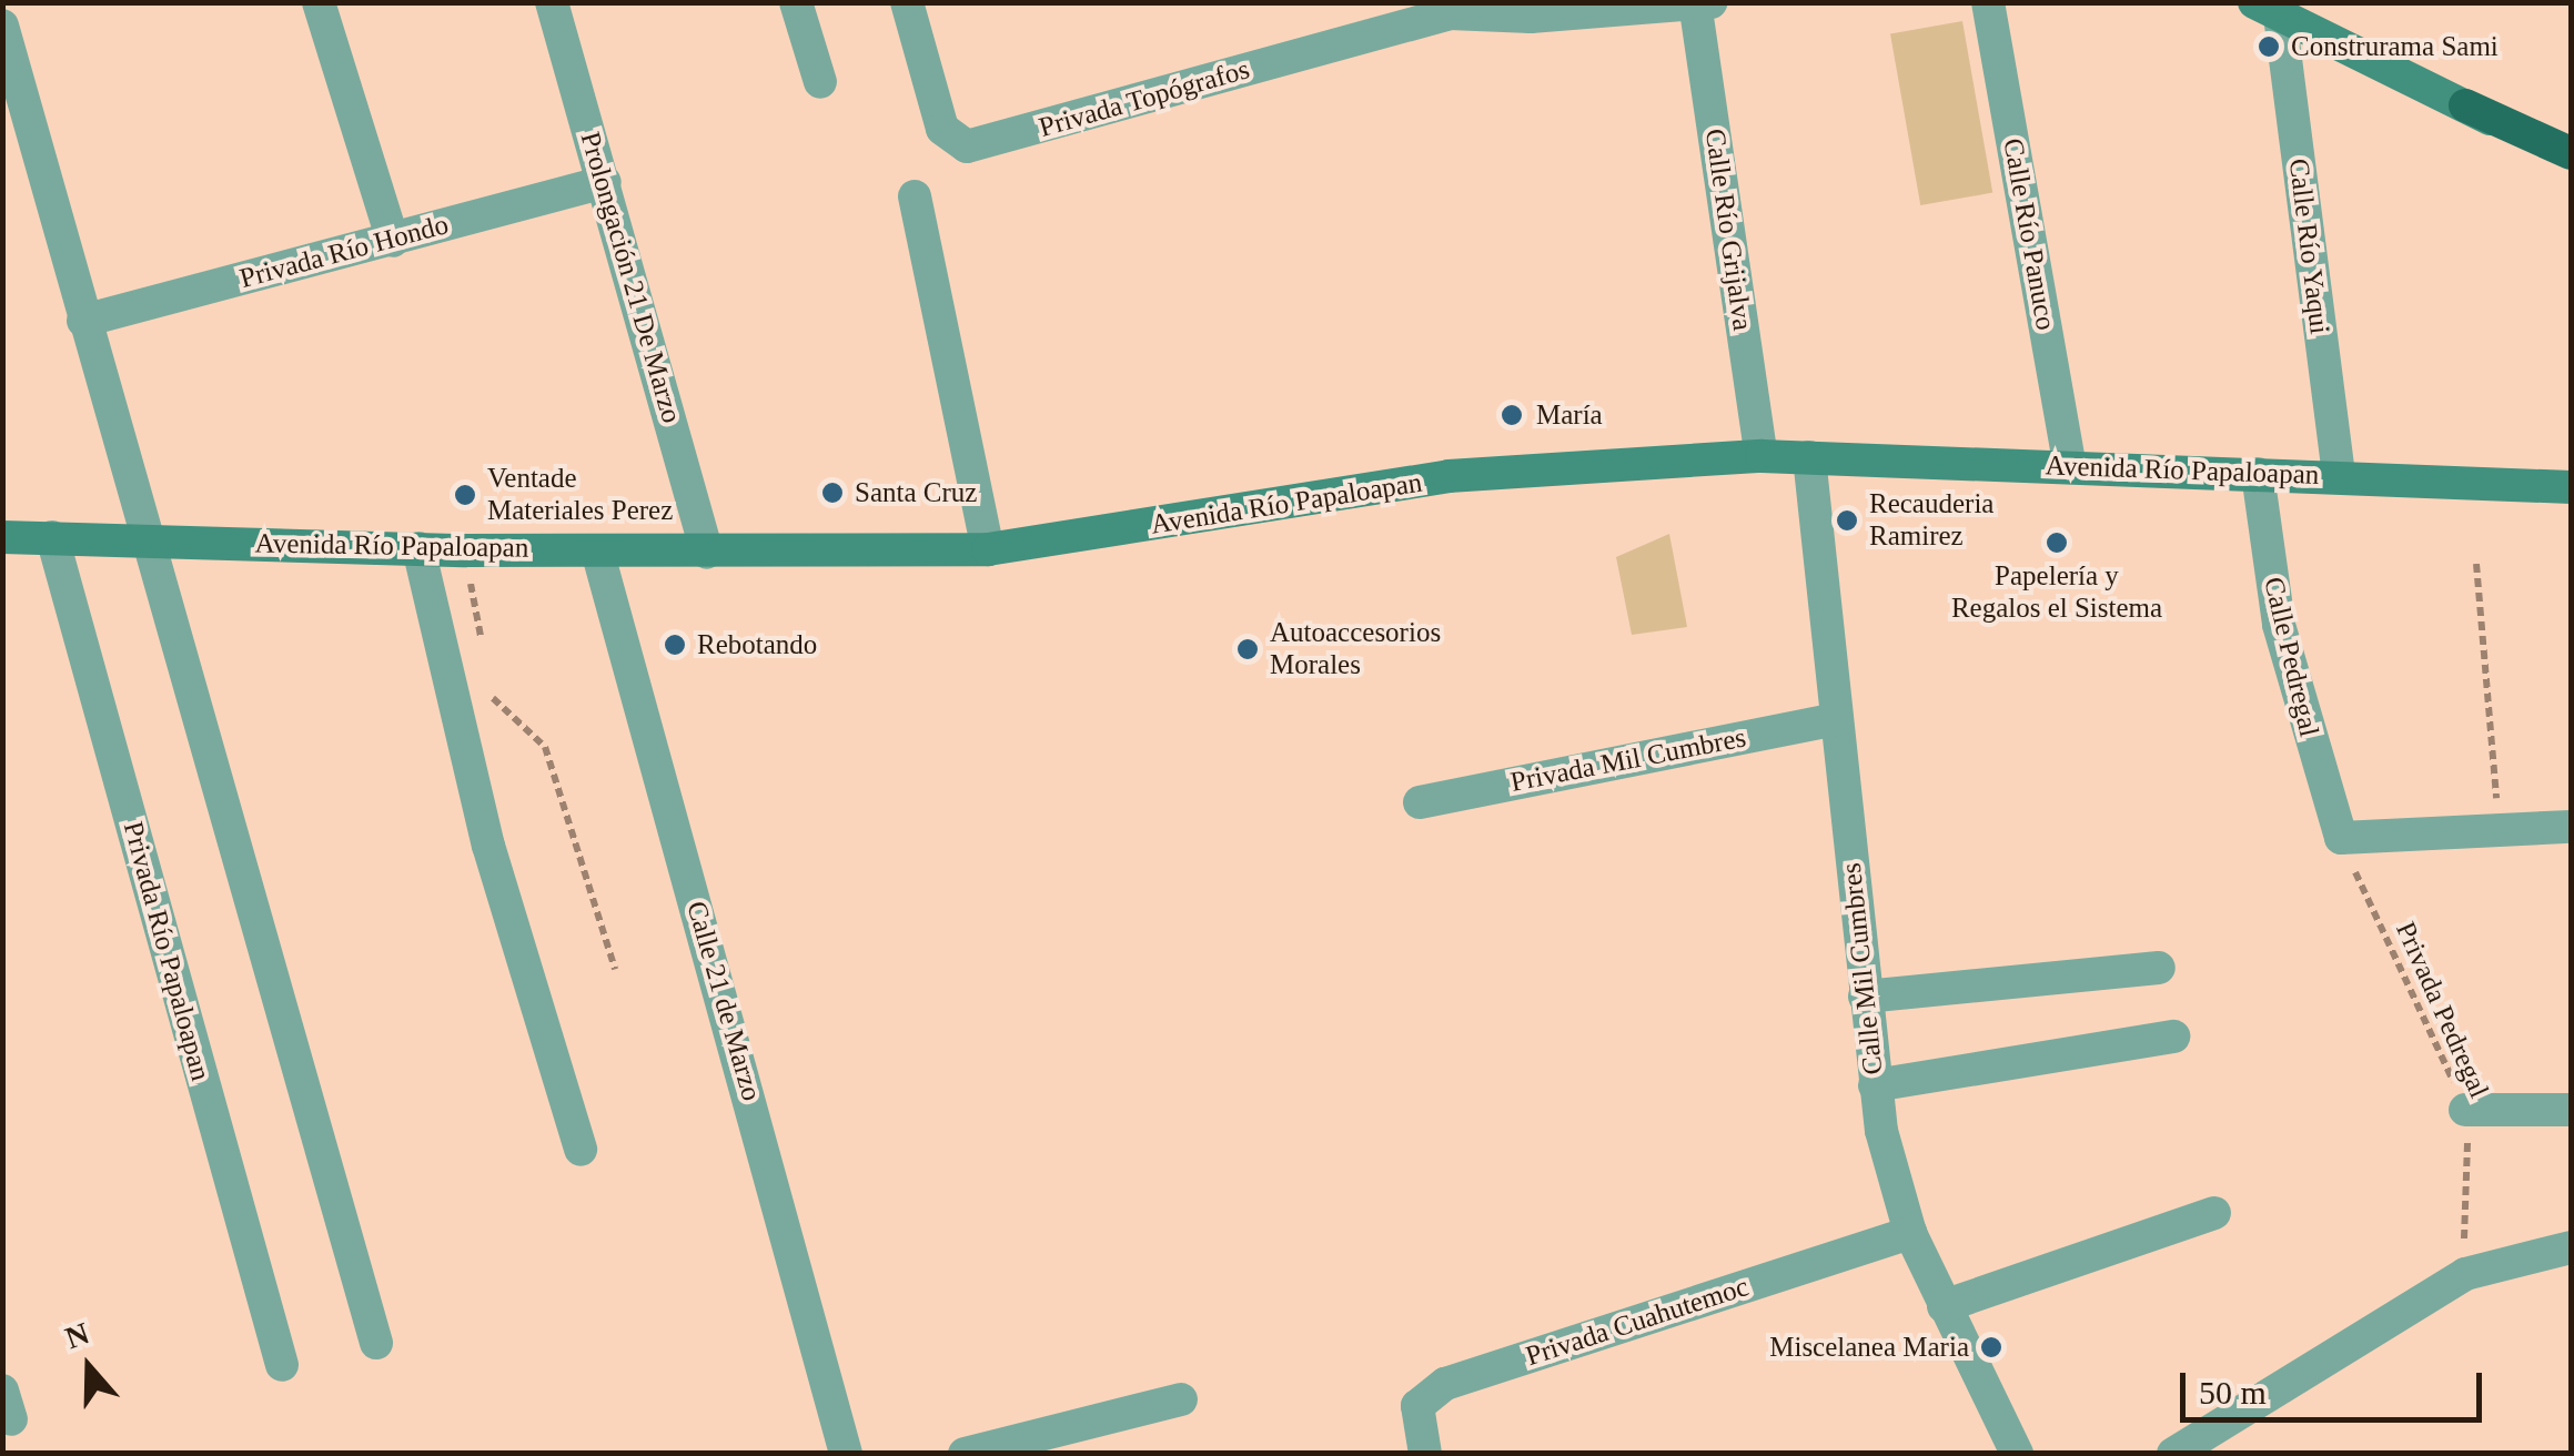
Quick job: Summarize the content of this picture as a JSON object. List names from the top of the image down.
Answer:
{
  "streets": {
    "main road": ["Avenida Río Papaloapan"],
    "street": [
      "Privada Topógrafos",
      "Calle Río Grijalva",
      "Calle Río Panuco",
      "Calle Río Yaqui",
      "Privada Río Hondo",
      "Prolongación 21 De Marzo",
      "Calle Pedregal",
      "Privada Mil Cumbres",
      "Privada Río Papaloapan",
      "Calle Mil Cumbres",
      "Calle 21 de Marzo",
      "Privada Cuahutemoc"
    ],
    "path": ["Privada Pedregal"]
  },
  "crossings": [
    ["Calle Río Grijalva", "Avenida Río Papaloapan"],
    ["Calle Río Panuco", "Avenida Río Papaloapan"],
    ["Calle Río Yaqui", "Avenida Río Papaloapan"],
    ["Privada Río Hondo", "Prolongación 21 De Marzo"],
    ["Prolongación 21 De Marzo", "Avenida Río Papaloapan"],
    ["Avenida Río Papaloapan", "Calle Pedregal"],
    ["Avenida Río Papaloapan", "Privada Río Papaloapan"],
    ["Avenida Río Papaloapan", "Calle Mil Cumbres"],
    ["Avenida Río Papaloapan", "Calle 21 de Marzo"],
    ["Calle Pedregal", "Privada Pedregal"],
    ["Privada Mil Cumbres", "Calle Mil Cumbres"],
    ["Calle Mil Cumbres", "Privada Cuahutemoc"]
  ],
  "places": [
    "Construrama Sami",
    "María",
    "Santa Cruz",
    "Ventade Materiales Perez",
    "Recauderia Ramirez",
    "Papelería y Regalos el Sistema",
    "Rebotando",
    "Autoaccesorios Morales",
    "Miscelanea Maria"
  ],
  "scale_bar": "50 m",
  "north": "top"
}
